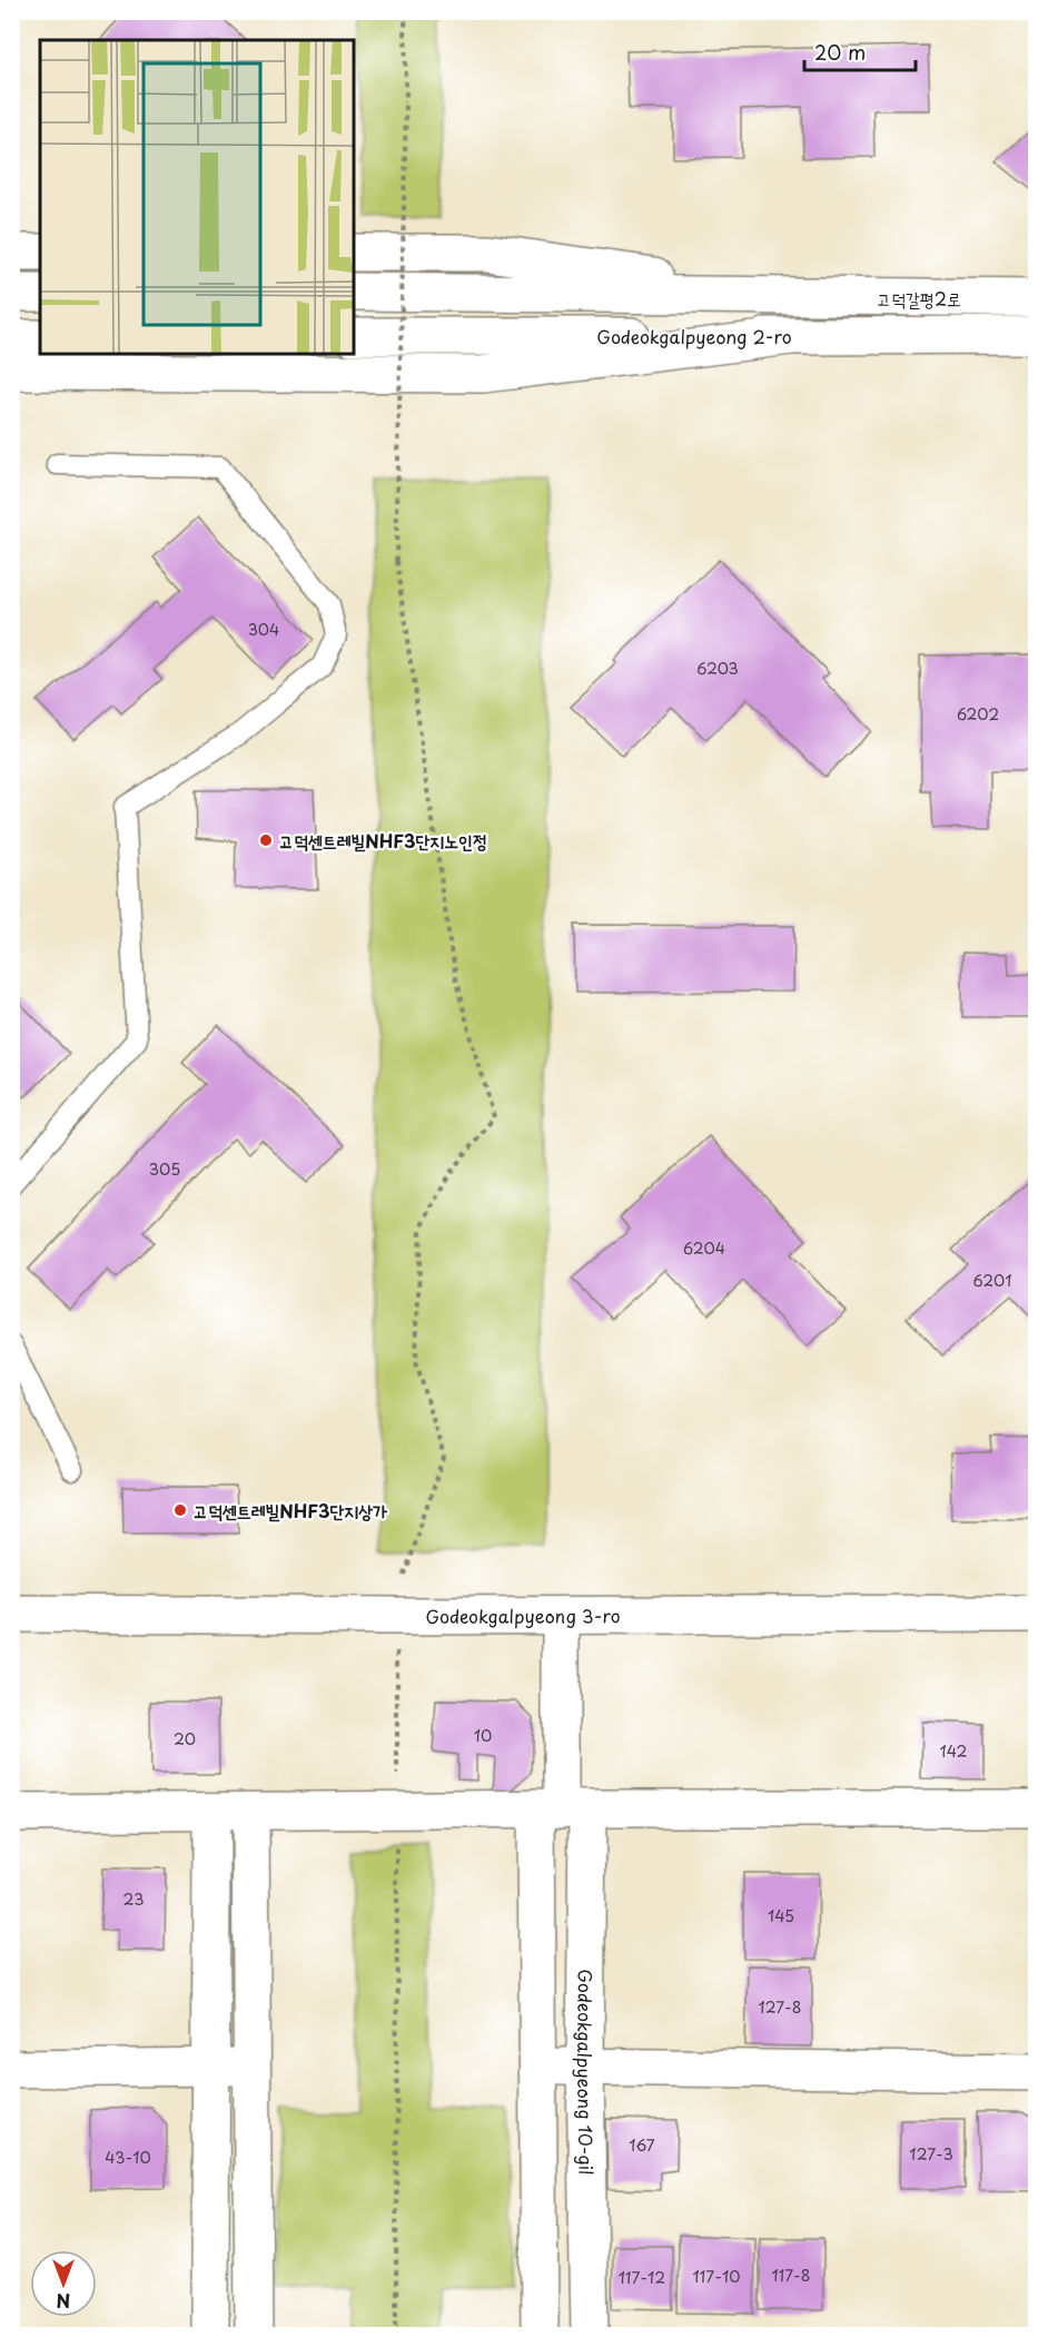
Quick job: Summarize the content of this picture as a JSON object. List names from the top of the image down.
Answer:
{
  "streets": {
    "street": [
      "고덕갈평2로",
      "Godeokgalpyeong 2-ro",
      "Godeokgalpyeong 3-ro",
      "Godeokgalpyeong 10-gil"
    ]
  },
  "crossings": [
    ["Godeokgalpyeong 3-ro", "Godeokgalpyeong 10-gil"]
  ],
  "places": ["고덕센트레빌NHF3단지노인정", "고덕센트레빌NHF3단지상가"],
  "house_numbers": [
    "304",
    "6203",
    "6202",
    "305",
    "6204",
    "6201",
    "10",
    "20",
    "142",
    "23",
    "145",
    "127-8",
    "167",
    "127-3",
    "43-10",
    "117-8",
    "117-10",
    "117-12"
  ],
  "scale_bar": "20 m",
  "north": "bottom"
}
